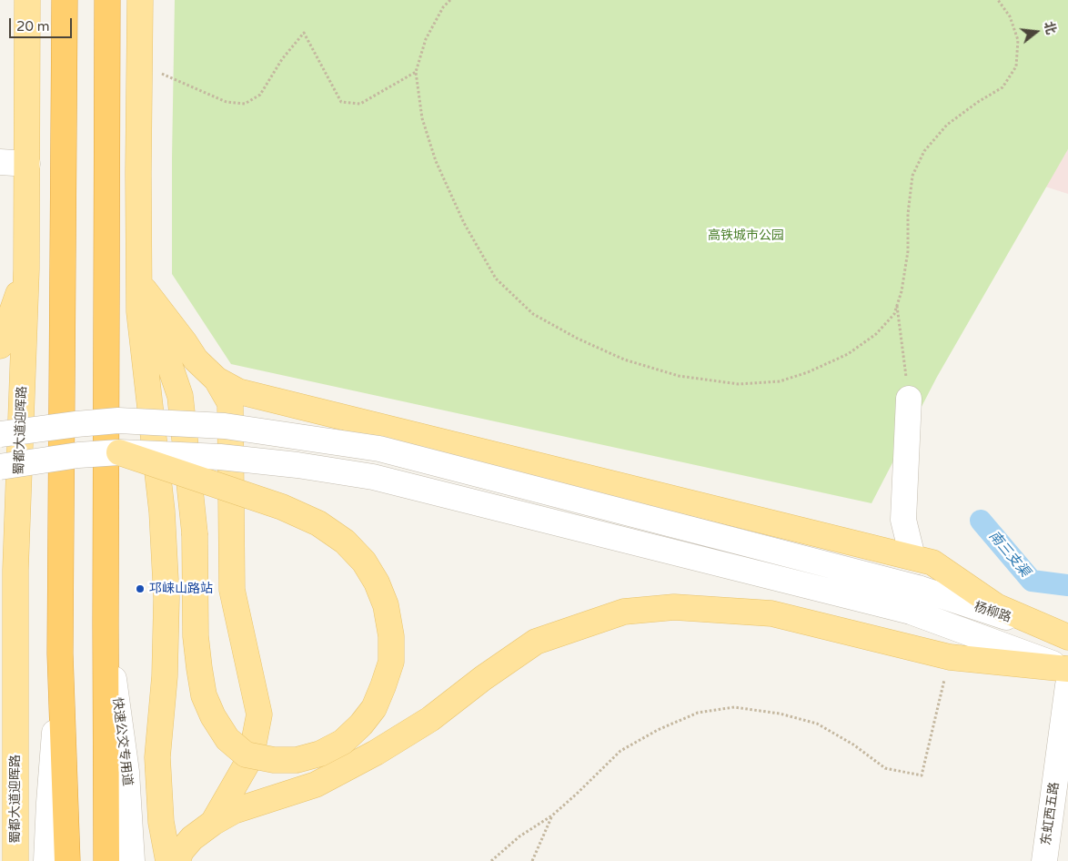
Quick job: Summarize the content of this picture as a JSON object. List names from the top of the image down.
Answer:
{
  "streets": {
    "main road": ["蜀都大道迎晖路"],
    "street": ["杨柳路", "快速公交专用道", "东虹西五路"]
  },
  "water": ["南三支渠"],
  "parks": ["高铁城市公园"],
  "places": ["邛崃山路站"],
  "scale_bar": "20 m",
  "north": "right"
}
